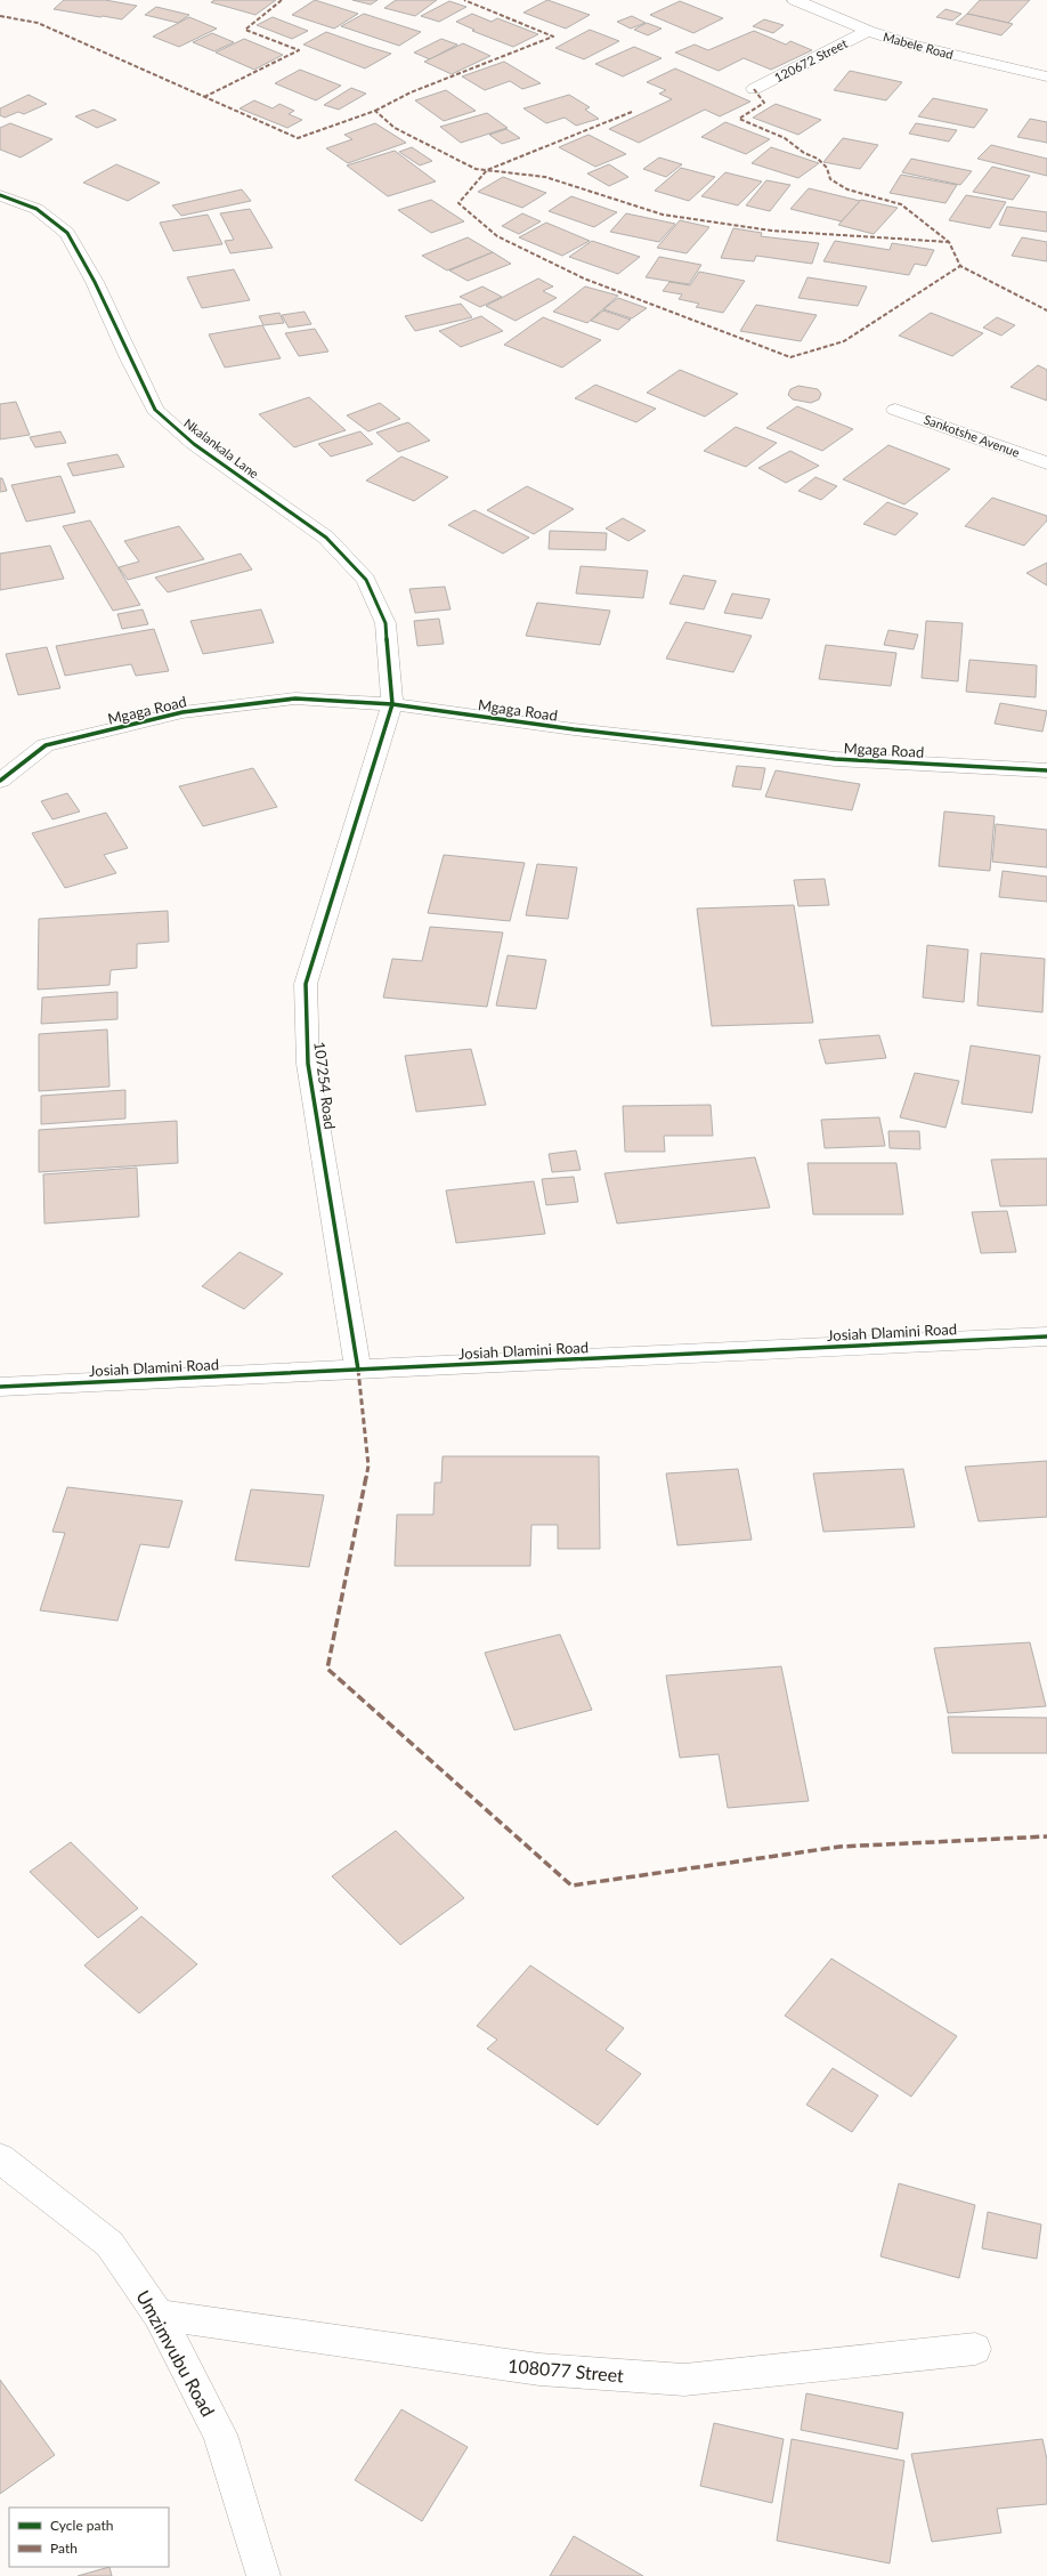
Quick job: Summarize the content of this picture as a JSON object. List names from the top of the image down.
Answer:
{
  "streets": {
    "street": [
      "Mabele Road",
      "120672 Street",
      "Sankotshe Avenue",
      "Nkalankala Lane",
      "Mgaga Road",
      "107254 Road",
      "Josiah Dlamini Road",
      "Umzimvubu Road",
      "108077 Street"
    ]
  },
  "crossings": [
    ["Mabele Road", "120672 Street"],
    ["Nkalankala Lane", "Mgaga Road"],
    ["Nkalankala Lane", "107254 Road"],
    ["Mgaga Road", "107254 Road"],
    ["107254 Road", "Josiah Dlamini Road"],
    ["Umzimvubu Road", "108077 Street"]
  ],
  "legend": ["Cycle path", "Path"]
}
